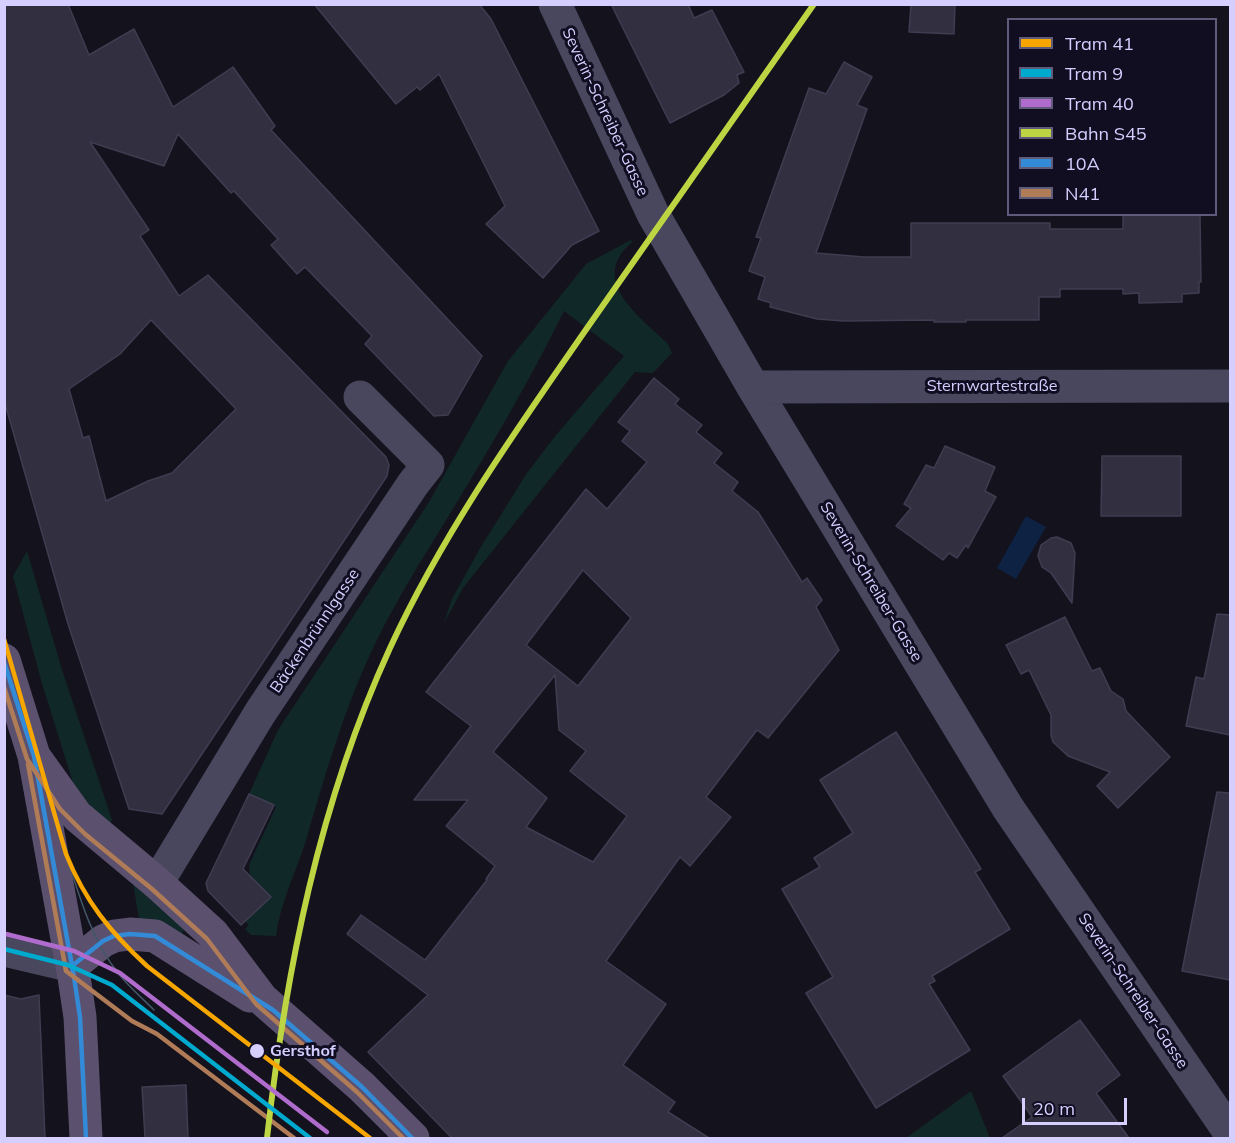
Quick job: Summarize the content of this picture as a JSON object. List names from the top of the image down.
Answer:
{
  "streets": {
    "street": ["Severin-Schreiber-Gasse", "Sternwartestraße", "Bäckenbrünnlgasse"]
  },
  "crossings": [
    ["Severin-Schreiber-Gasse", "Sternwartestraße"]
  ],
  "places": ["Gersthof"],
  "lines": [
    "rail line S45",
    "tram line 41",
    "transit line 10A",
    "transit line N41",
    "tram line 40",
    "tram line 9"
  ],
  "legend": [
    "Tram 41",
    "Tram 9",
    "Tram 40",
    "Bahn S45",
    "10A",
    "N41"
  ],
  "scale_bar": "20 m"
}
